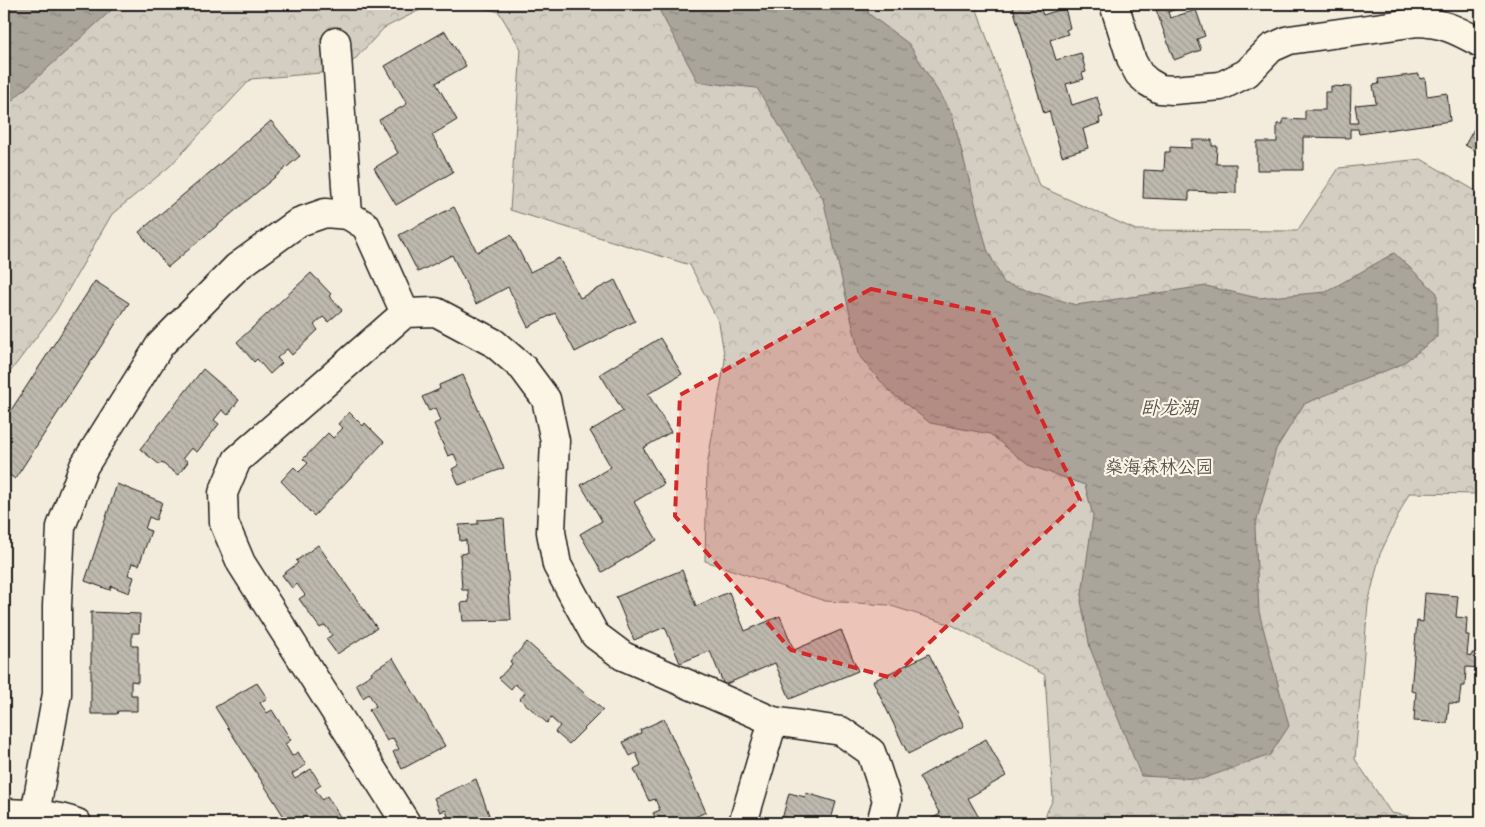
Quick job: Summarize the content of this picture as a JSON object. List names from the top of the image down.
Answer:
{
  "water": ["卧龙湖"],
  "parks": ["燊海森林公园"]
}
